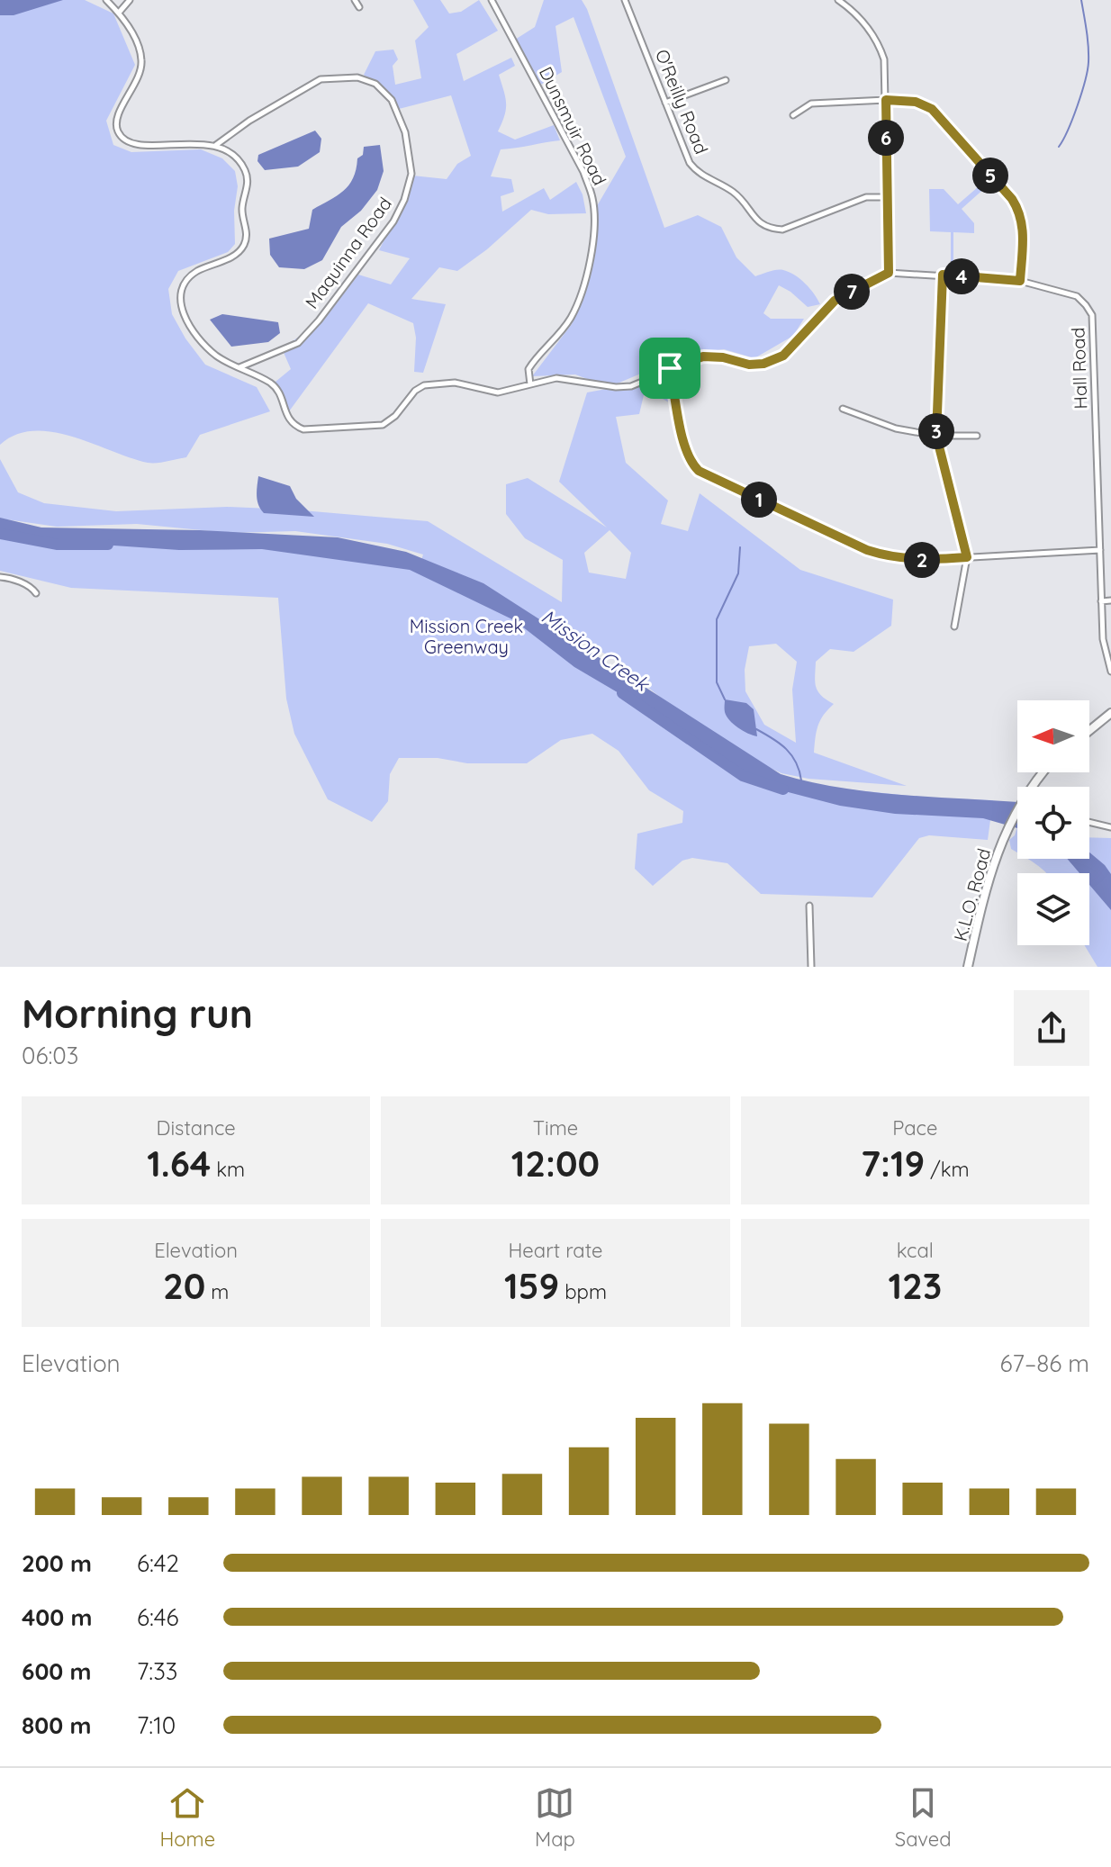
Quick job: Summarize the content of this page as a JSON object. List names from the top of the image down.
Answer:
{
  "streets": {
    "main road": ["K.L.O. Road"],
    "street": [
      "O'Reilly Road",
      "Dunsmuir Road",
      "Maquinna Road",
      "Hall Road"
    ]
  },
  "crossings": [
    ["Dunsmuir Road", "Hall Road"],
    ["Maquinna Road", "Hall Road"]
  ],
  "water": ["Mission Creek"],
  "parks": ["Mission Creek Greenway"],
  "north": "left",
  "page": {
    "pins": [
      "6",
      "5",
      "4",
      "7",
      "3",
      "1",
      "2"
    ],
    "heading": ["Morning run", "06:03"],
    "stats": [
      ["Distance", "1.64 km"],
      ["Time", "12:00"],
      ["Pace", "7:19 /km"],
      ["Elevation", "20 m"],
      ["Heart rate", "159 bpm"],
      ["kcal", "123"]
    ],
    "chart": ["Elevation", "67–86 m"],
    "list": [
      {
        "name": "200 m",
        "note": "6:42"
      },
      {
        "name": "400 m",
        "note": "6:46"
      },
      {
        "name": "600 m",
        "note": "7:33"
      },
      {
        "name": "800 m",
        "note": "7:10"
      }
    ],
    "tabs": ["Home", "Map", "Saved"]
  }
}
